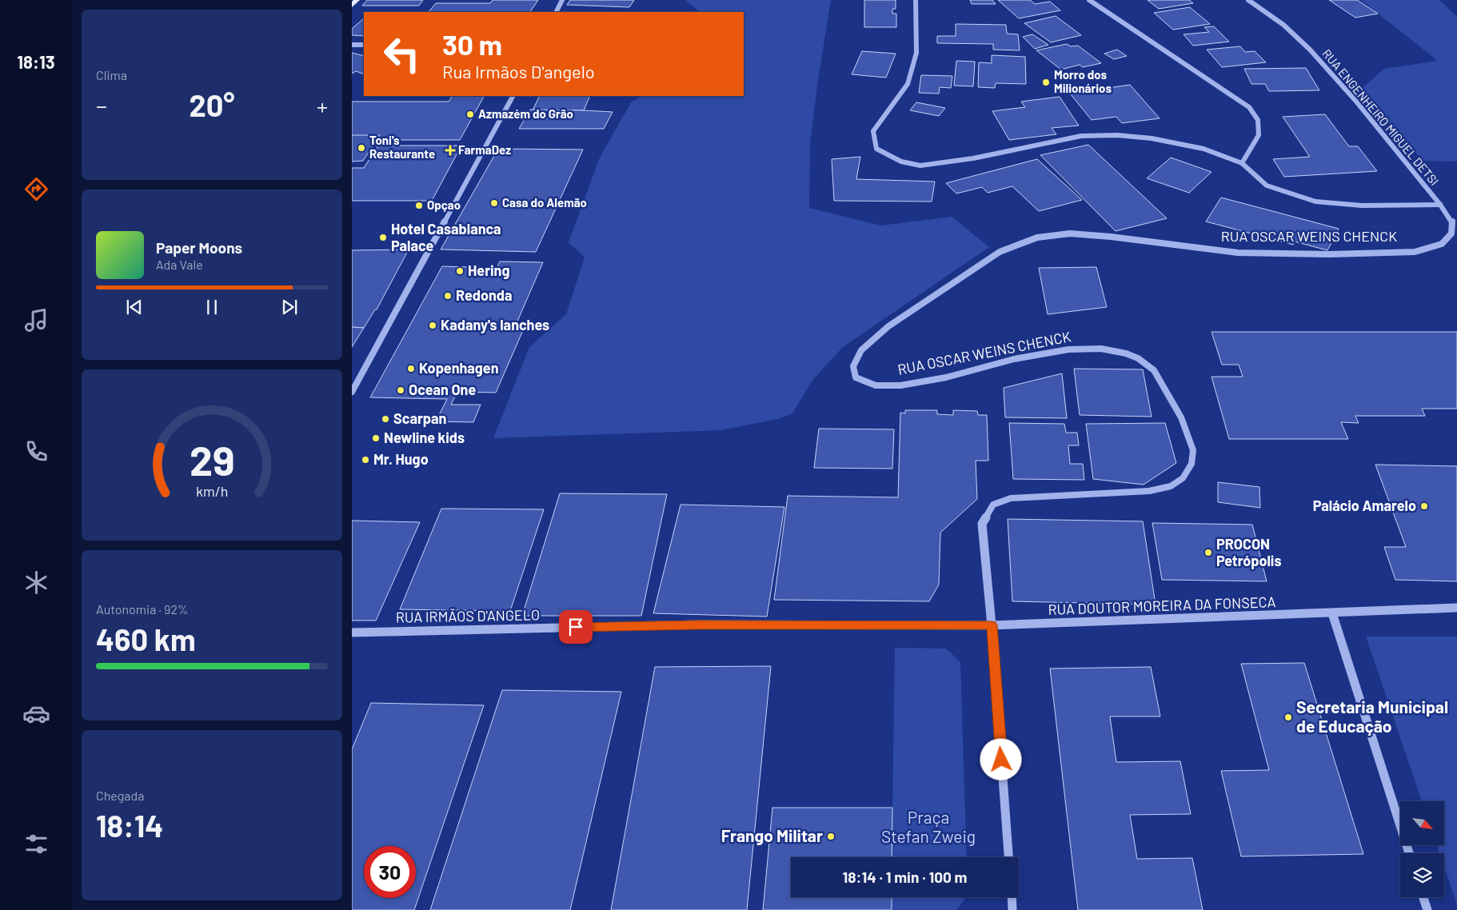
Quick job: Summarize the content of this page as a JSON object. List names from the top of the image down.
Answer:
{
  "streets": {
    "street": [
      "RUA ENGENHEIRO MIGUEL DETSI",
      "RUA OSCAR WEINS CHENCK",
      "RUA DOUTOR MOREIRA DA FONSECA",
      "RUA IRMÃOS D'ANGELO"
    ]
  },
  "crossings": [
    ["RUA ENGENHEIRO MIGUEL DETSI", "RUA OSCAR WEINS CHENCK"],
    ["RUA OSCAR WEINS CHENCK", "RUA DOUTOR MOREIRA DA FONSECA"],
    ["RUA OSCAR WEINS CHENCK", "RUA IRMÃOS D'ANGELO"],
    ["RUA DOUTOR MOREIRA DA FONSECA", "RUA IRMÃOS D'ANGELO"]
  ],
  "parks": ["Praça Stefan Zweig"],
  "places": {
    "other": [
      "Morro dos Milionários",
      "Azmazém do Grão",
      "Toni's Restaurante",
      "Casa do Alemão",
      "Opçao",
      "Hotel Casablanca Palace",
      "Hering",
      "Redonda",
      "Kadany's lanches",
      "Kopenhagen",
      "Ocean One",
      "Scarpan",
      "Newline kids",
      "Mr. Hugo",
      "Palácio Amarelo",
      "PROCON Petrópolis",
      "Secretaria Municipal de Educação",
      "Frango Militar"
    ],
    "health": ["FarmaDez"]
  },
  "north": "bottom right",
  "page": {
    "tabs": "18:13",
    "tile": [
      "Clima",
      ["Autonomia · 92%", "460 km"],
      ["Chegada", "18:14"]
    ],
    "turn": ["30 m", "Rua Irmãos D'angelo"],
    "heat": ["−", "20°", "+"],
    "song": ["Paper Moons", "Ada Vale"],
    "limit": "30",
    "trip": "18:14 · 1 min · 100 m",
    "gauge": ["29", "km/h"]
  }
}
